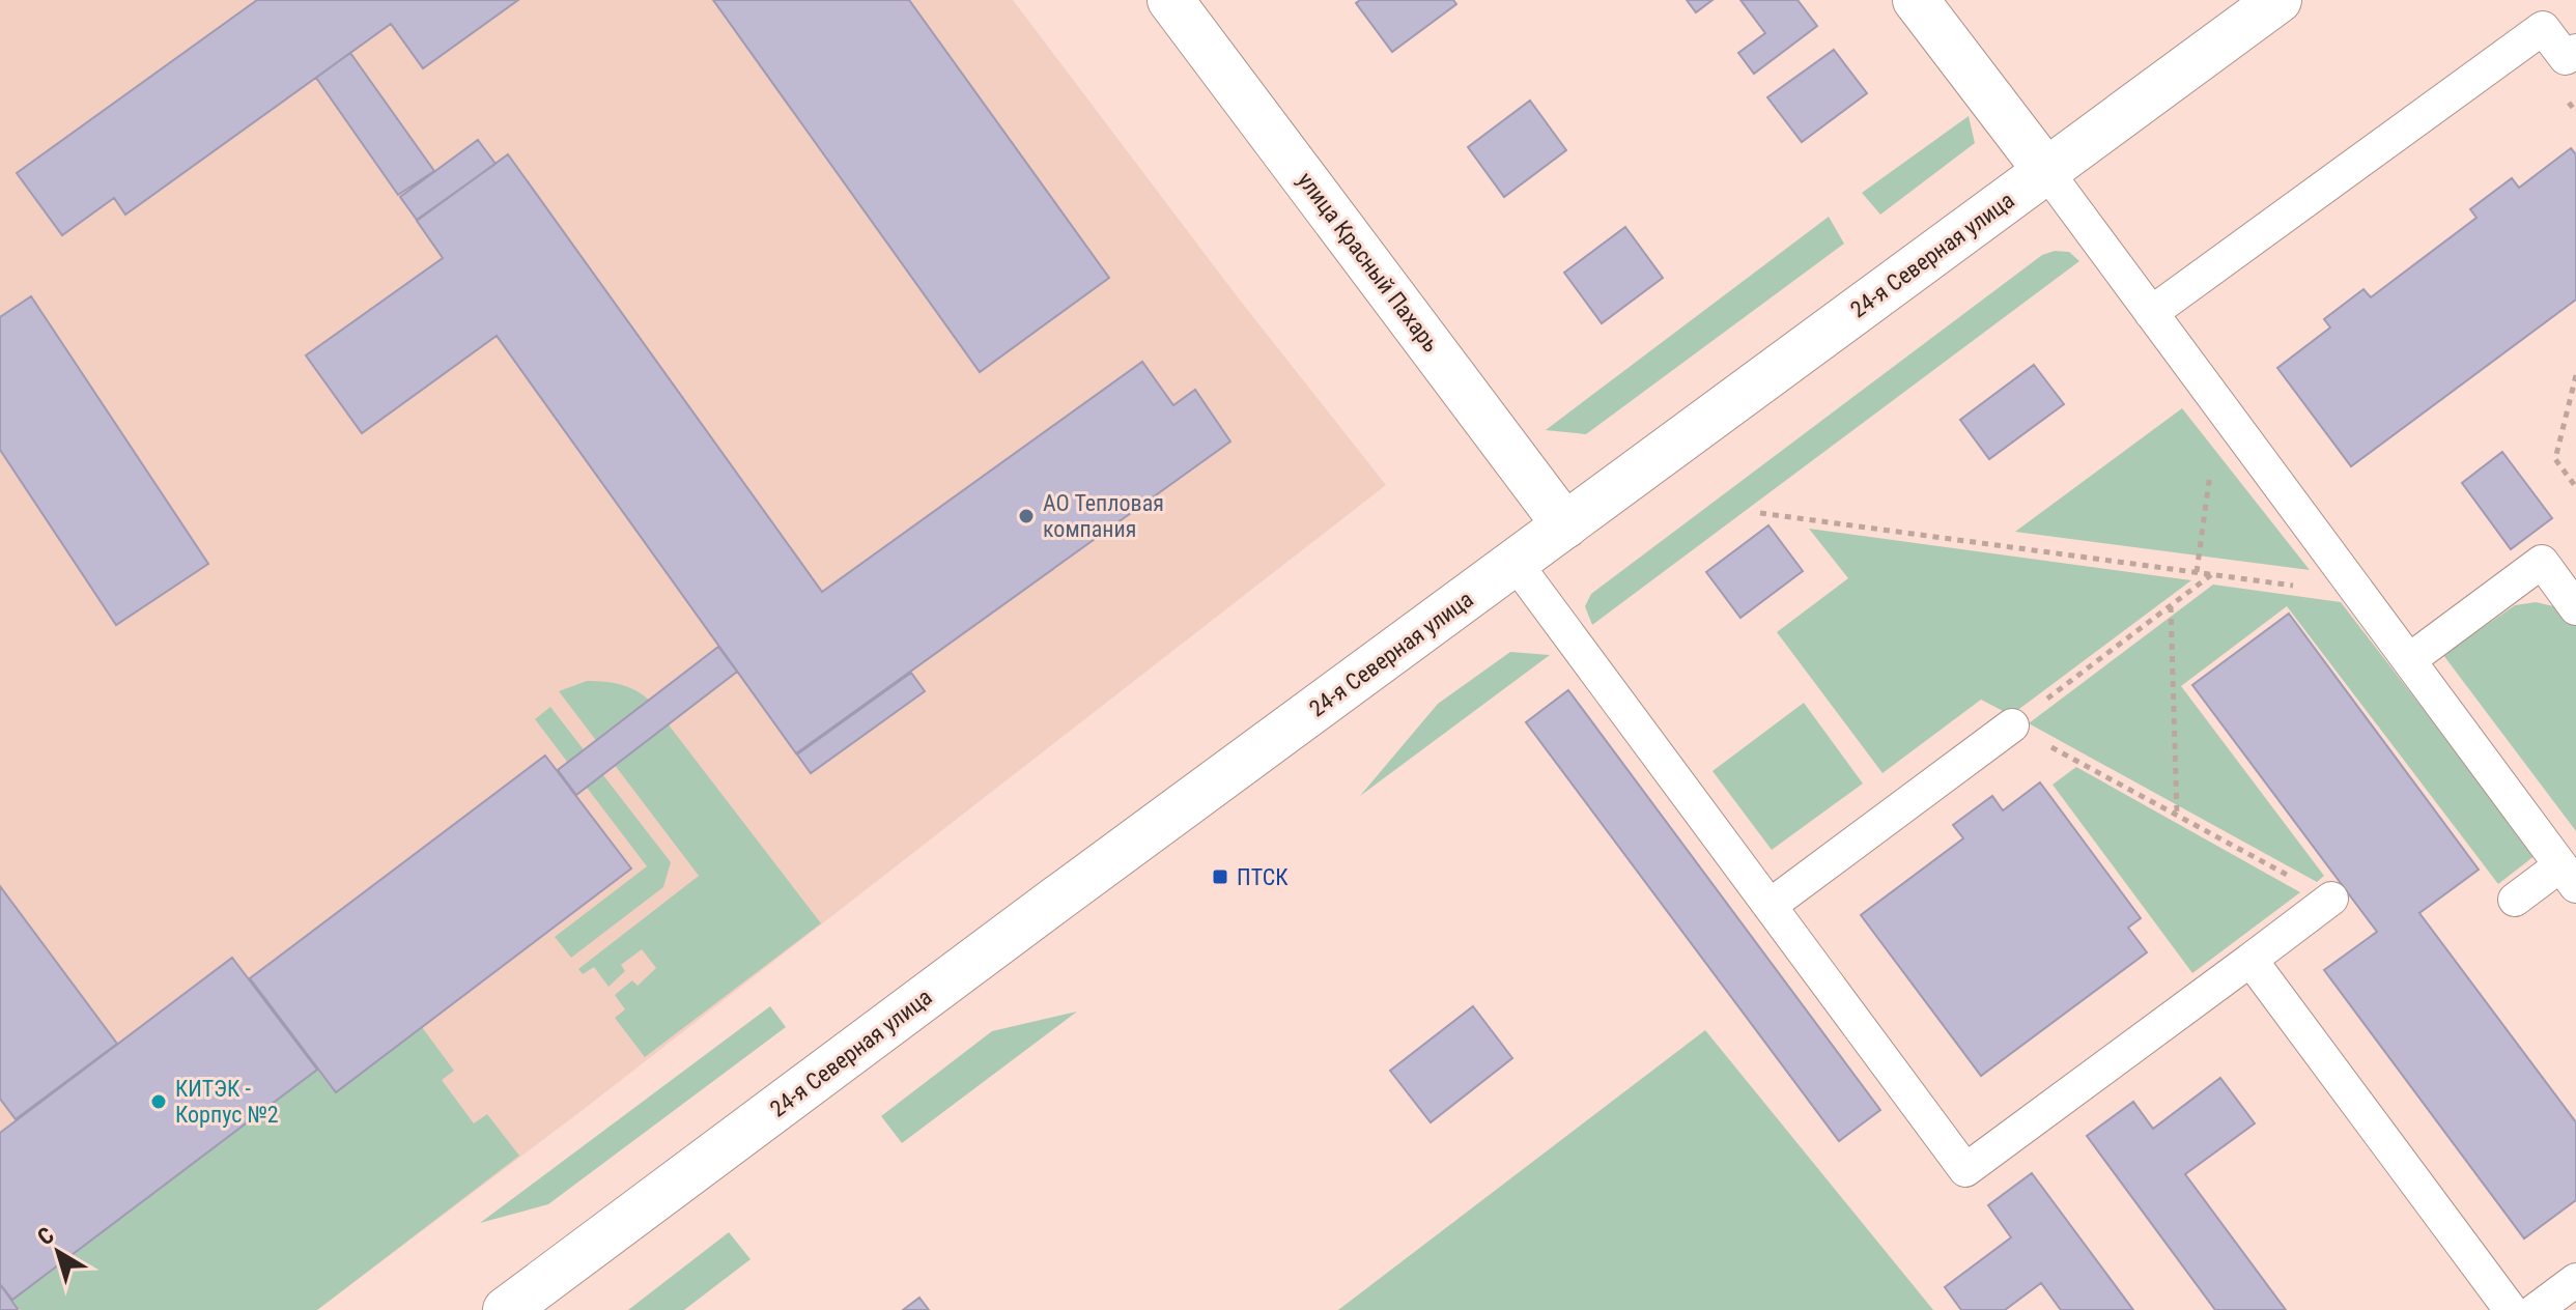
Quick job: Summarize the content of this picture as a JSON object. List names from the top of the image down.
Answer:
{
  "streets": {
    "main road": ["24-я Северная улица", "улица Красный Пахарь"]
  },
  "crossings": [
    ["24-я Северная улица", "улица Красный Пахарь"]
  ],
  "places": {
    "other": ["АО Тепловая компания", "КИТЭК - Корпус №2"],
    "transit": ["ПТСК"]
  },
  "north": "top left"
}
